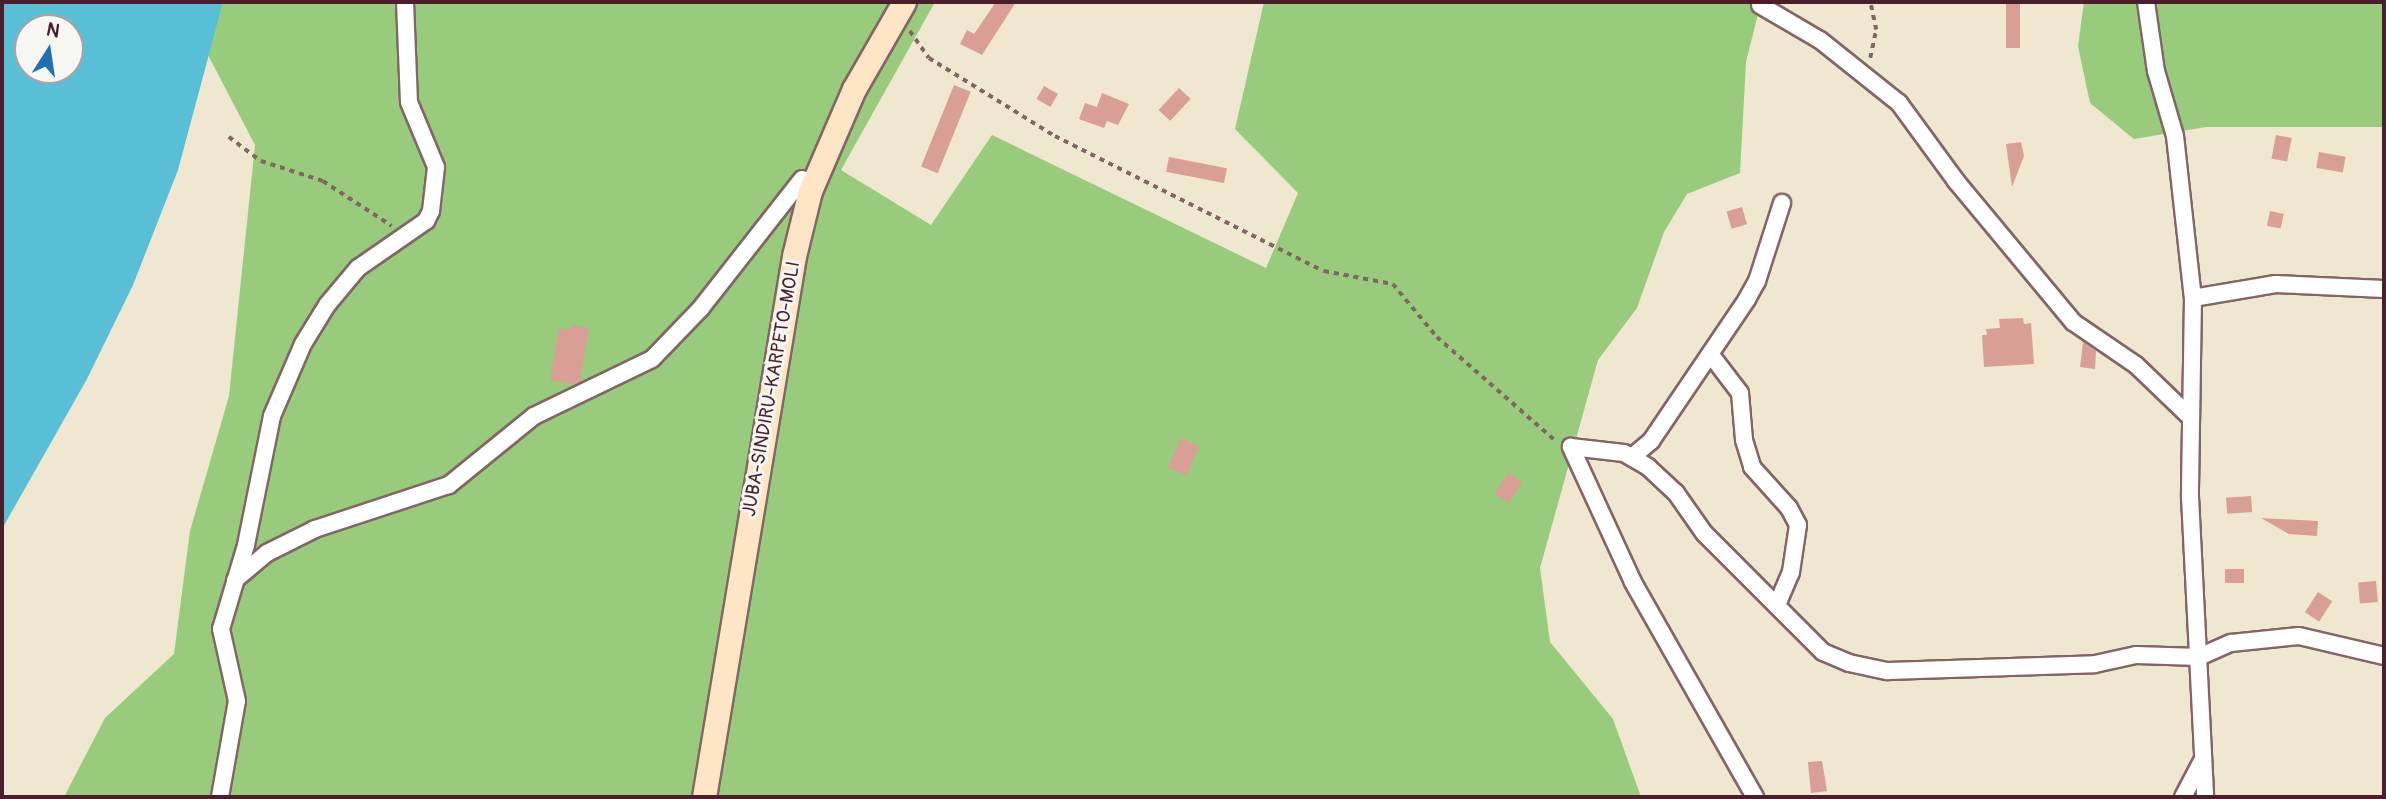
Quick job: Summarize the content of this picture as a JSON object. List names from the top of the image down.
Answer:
{
  "streets": {
    "main road": ["JUBA-SINDIRU-KARPETO-MOLI"]
  },
  "north": "top"
}
